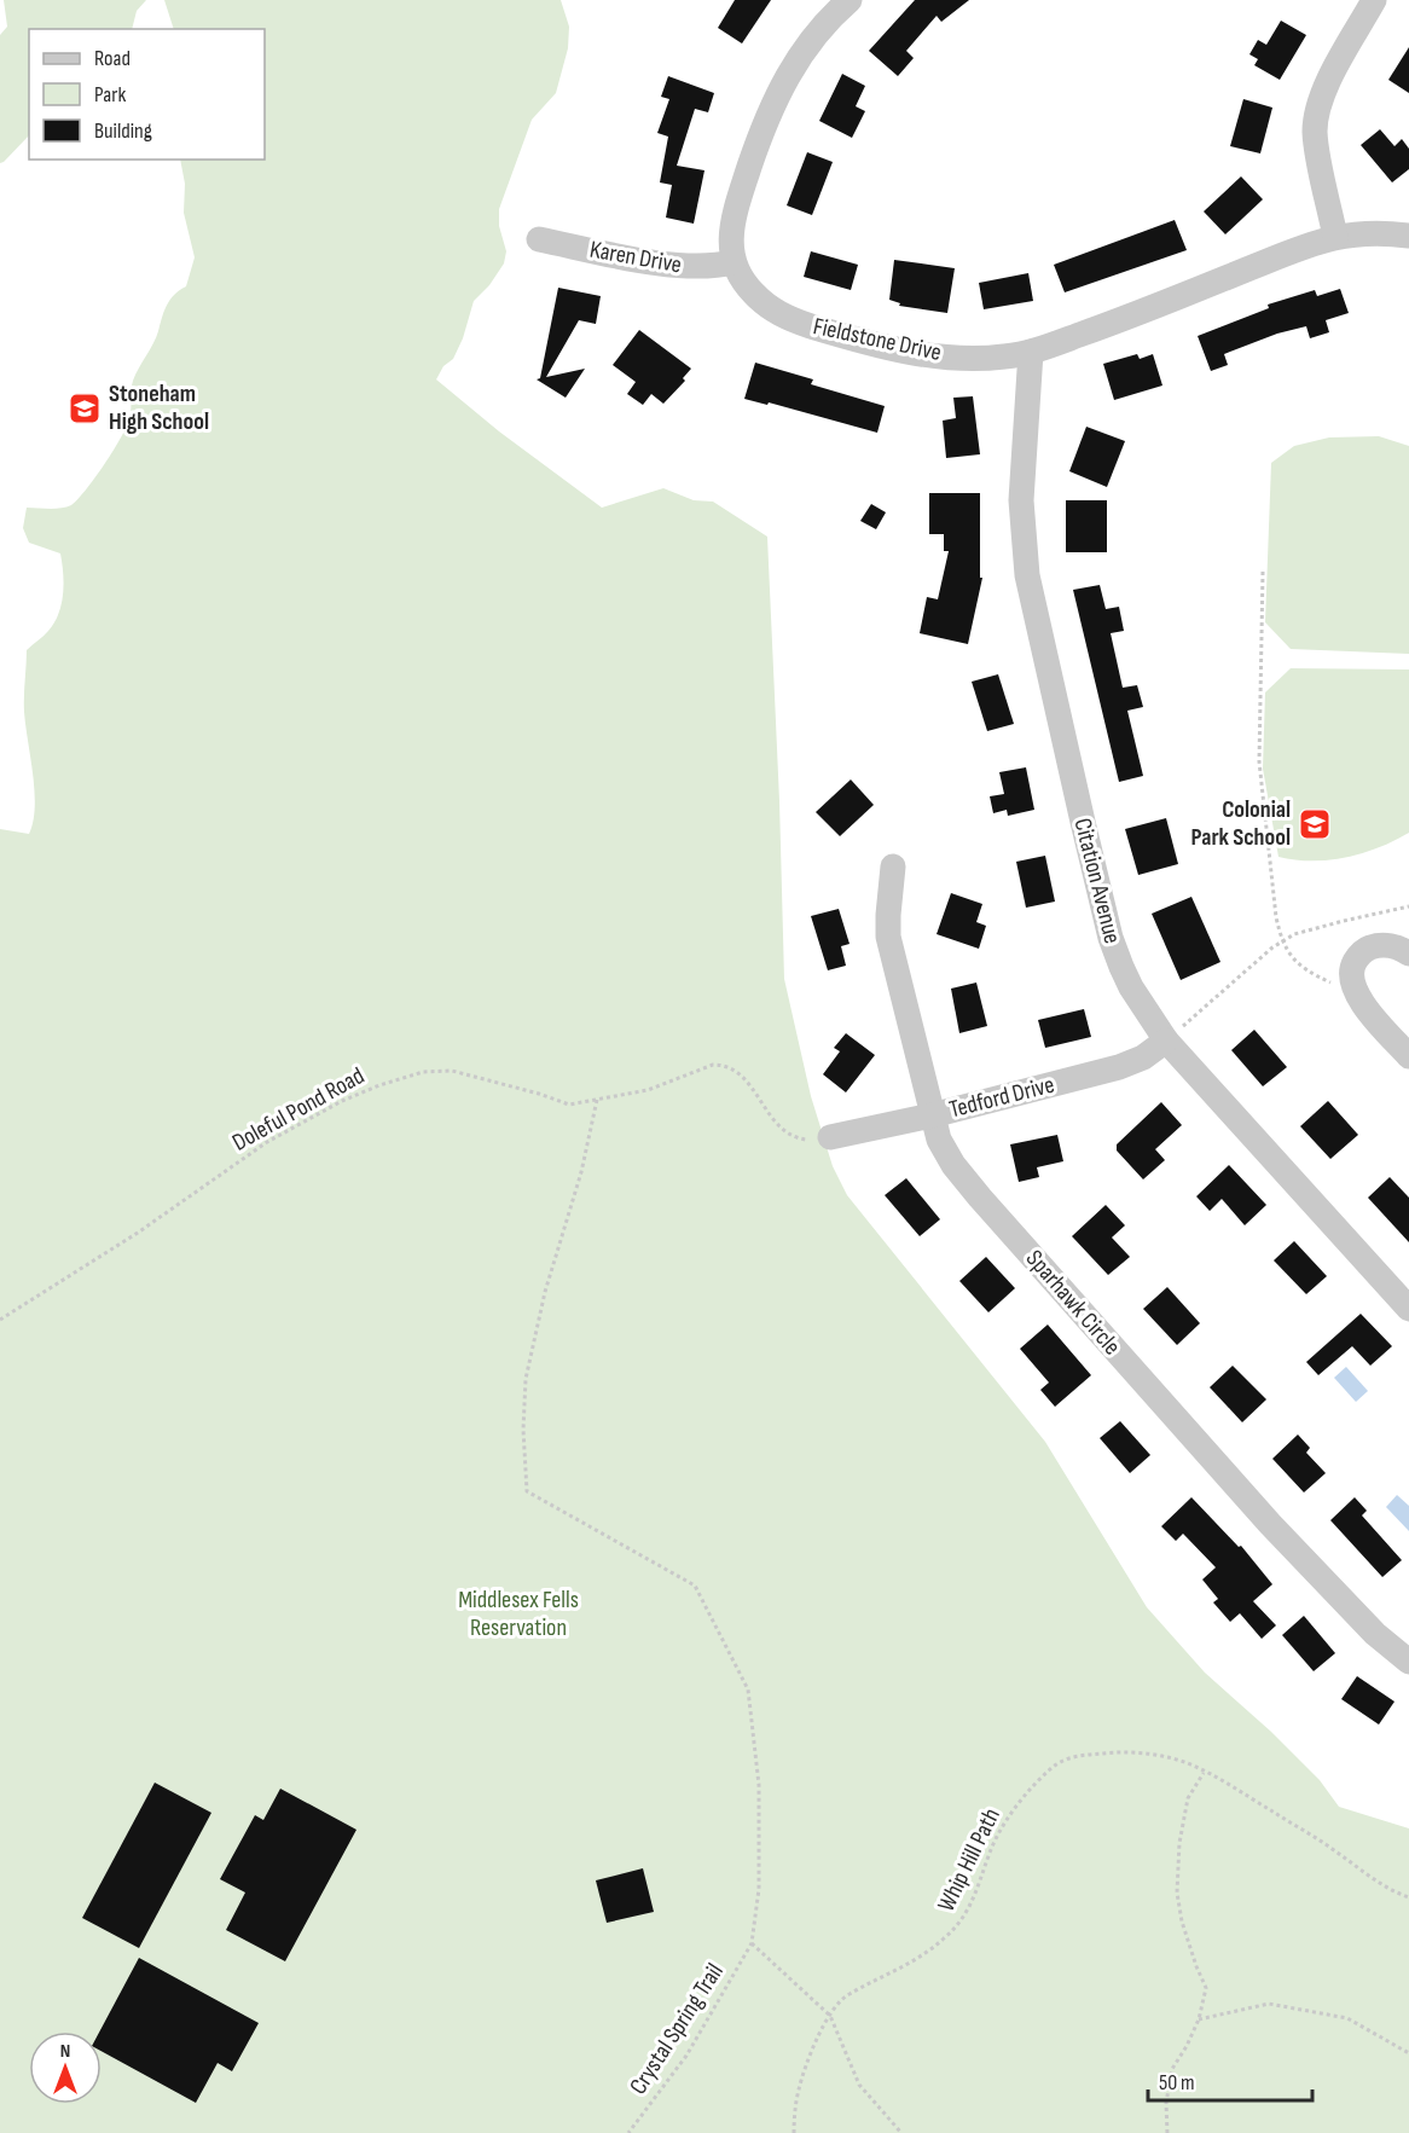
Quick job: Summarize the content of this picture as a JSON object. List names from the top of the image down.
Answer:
{
  "streets": {
    "street": [
      "Karen Drive",
      "Fieldstone Drive",
      "Citation Avenue",
      "Tedford Drive",
      "Sparhawk Circle"
    ],
    "path": ["Doleful Pond Road", "Whip Hill Path", "Crystal Spring Trail"]
  },
  "crossings": [
    ["Karen Drive", "Fieldstone Drive"],
    ["Fieldstone Drive", "Citation Avenue"],
    ["Citation Avenue", "Tedford Drive"],
    ["Tedford Drive", "Doleful Pond Road"],
    ["Tedford Drive", "Sparhawk Circle"]
  ],
  "parks": ["Middlesex Fells Reservation"],
  "places": {
    "school or university": ["Stoneham High School", "Colonial Park School"]
  },
  "legend": ["Road", "Park", "Building"],
  "scale_bar": "50 m",
  "north": "top"
}
